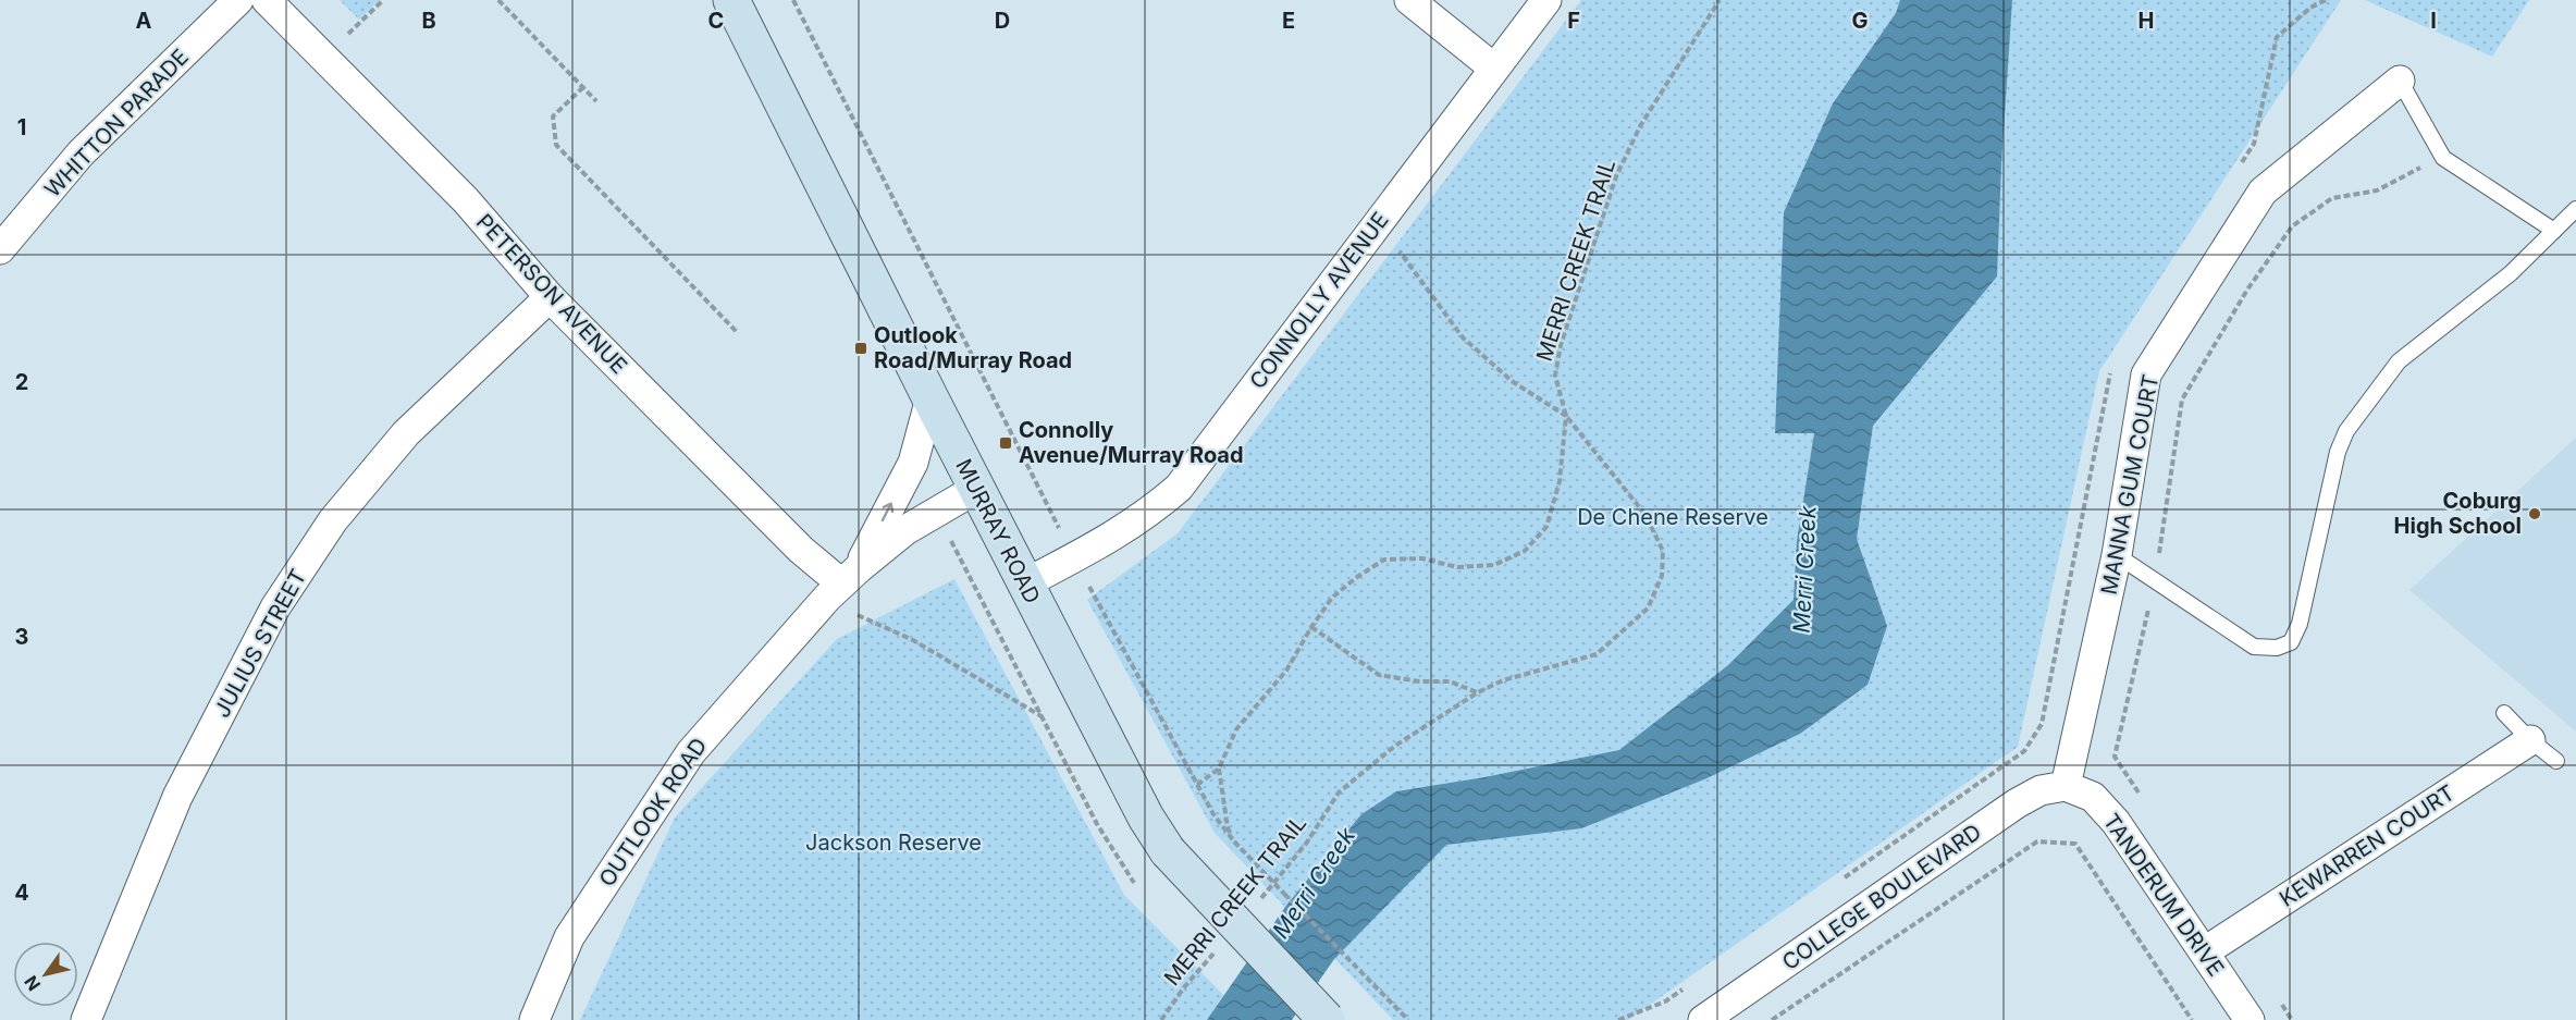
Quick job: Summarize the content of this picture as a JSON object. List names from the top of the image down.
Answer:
{
  "streets": {
    "main road": ["MURRAY ROAD"],
    "street": [
      "WHITTON PARADE",
      "PETERSON AVENUE",
      "CONNOLLY AVENUE",
      "MANNA GUM COURT",
      "JULIUS STREET",
      "OUTLOOK ROAD",
      "KEWARREN COURT",
      "TANDERUM DRIVE",
      "COLLEGE BOULEVARD"
    ],
    "path": ["MERRI CREEK TRAIL"]
  },
  "crossings": [
    ["PETERSON AVENUE", "JULIUS STREET"],
    ["PETERSON AVENUE", "OUTLOOK ROAD"],
    ["CONNOLLY AVENUE", "MURRAY ROAD"],
    ["MANNA GUM COURT", "TANDERUM DRIVE"],
    ["MANNA GUM COURT", "COLLEGE BOULEVARD"],
    ["MURRAY ROAD", "OUTLOOK ROAD"],
    ["KEWARREN COURT", "TANDERUM DRIVE"],
    ["TANDERUM DRIVE", "COLLEGE BOULEVARD"]
  ],
  "water": ["Merri Creek"],
  "parks": ["De Chene Reserve", "Jackson Reserve"],
  "places": {
    "transit": ["Outlook Road/Murray Road", "Connolly Avenue/Murray Road"],
    "other": ["Coburg High School"]
  },
  "north": "bottom left",
  "grid": {
    "columns": [
      "A",
      "B",
      "C",
      "D",
      "E",
      "F",
      "G",
      "H",
      "I"
    ],
    "rows": [
      "1",
      "2",
      "3",
      "4"
    ]
  }
}
